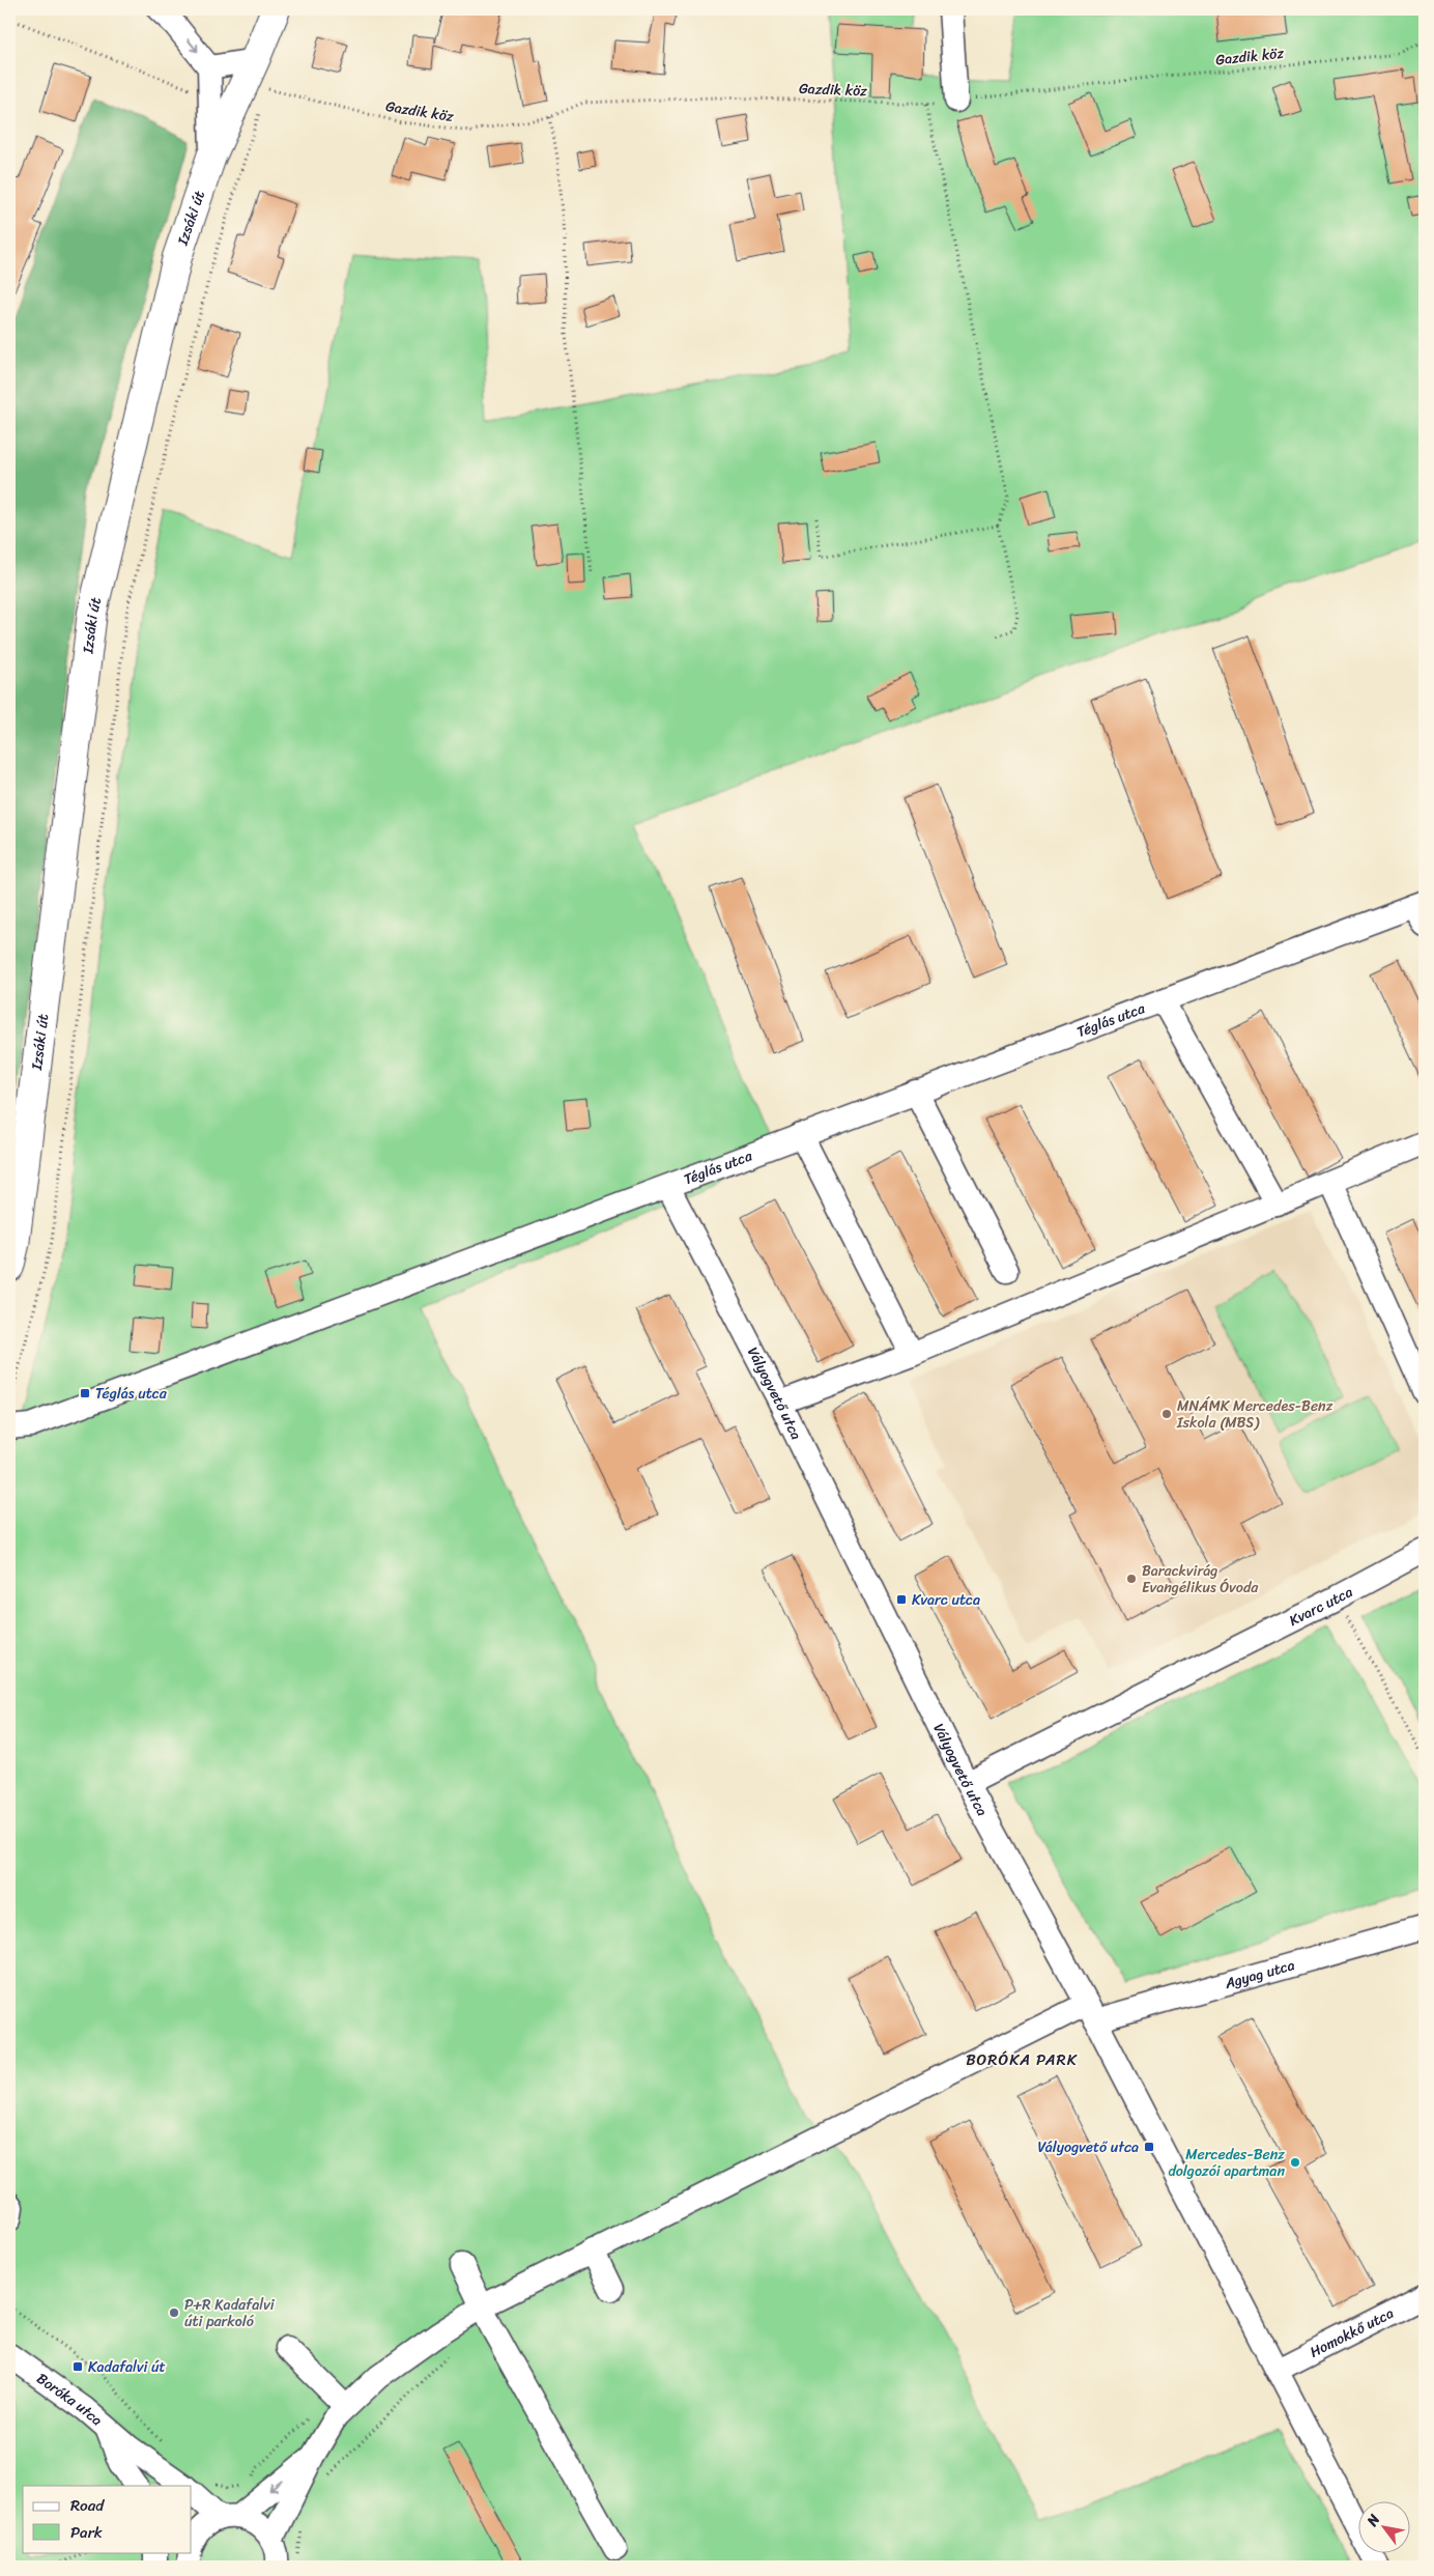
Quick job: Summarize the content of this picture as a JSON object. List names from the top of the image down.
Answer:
{
  "streets": {
    "main road": ["Izsáki út"],
    "street": [
      "Téglás utca",
      "Vályogvető utca",
      "Kvarc utca",
      "Agyag utca",
      "Homokkő utca",
      "Boróka utca"
    ],
    "path": ["Gazdik köz"]
  },
  "crossings": [
    ["Gazdik köz", "Izsáki út"],
    ["Téglás utca", "Vályogvető utca"],
    ["Vályogvető utca", "Kvarc utca"],
    ["Vályogvető utca", "Agyag utca"],
    ["Vályogvető utca", "Homokkő utca"]
  ],
  "districts": ["BORÓKA PARK"],
  "places": {
    "transit": [
      "Téglás utca",
      "Kvarc utca",
      "Vályogvető utca",
      "Kadafalvi út"
    ],
    "other": [
      "MNÁMK Mercedes-Benz Iskola (MBS)",
      "Barackvirág Evangélikus Óvoda",
      "Mercedes-Benz dolgozói apartman",
      "P+R Kadafalvi úti parkoló"
    ]
  },
  "legend": ["Road", "Park"],
  "north": "top left"
}
